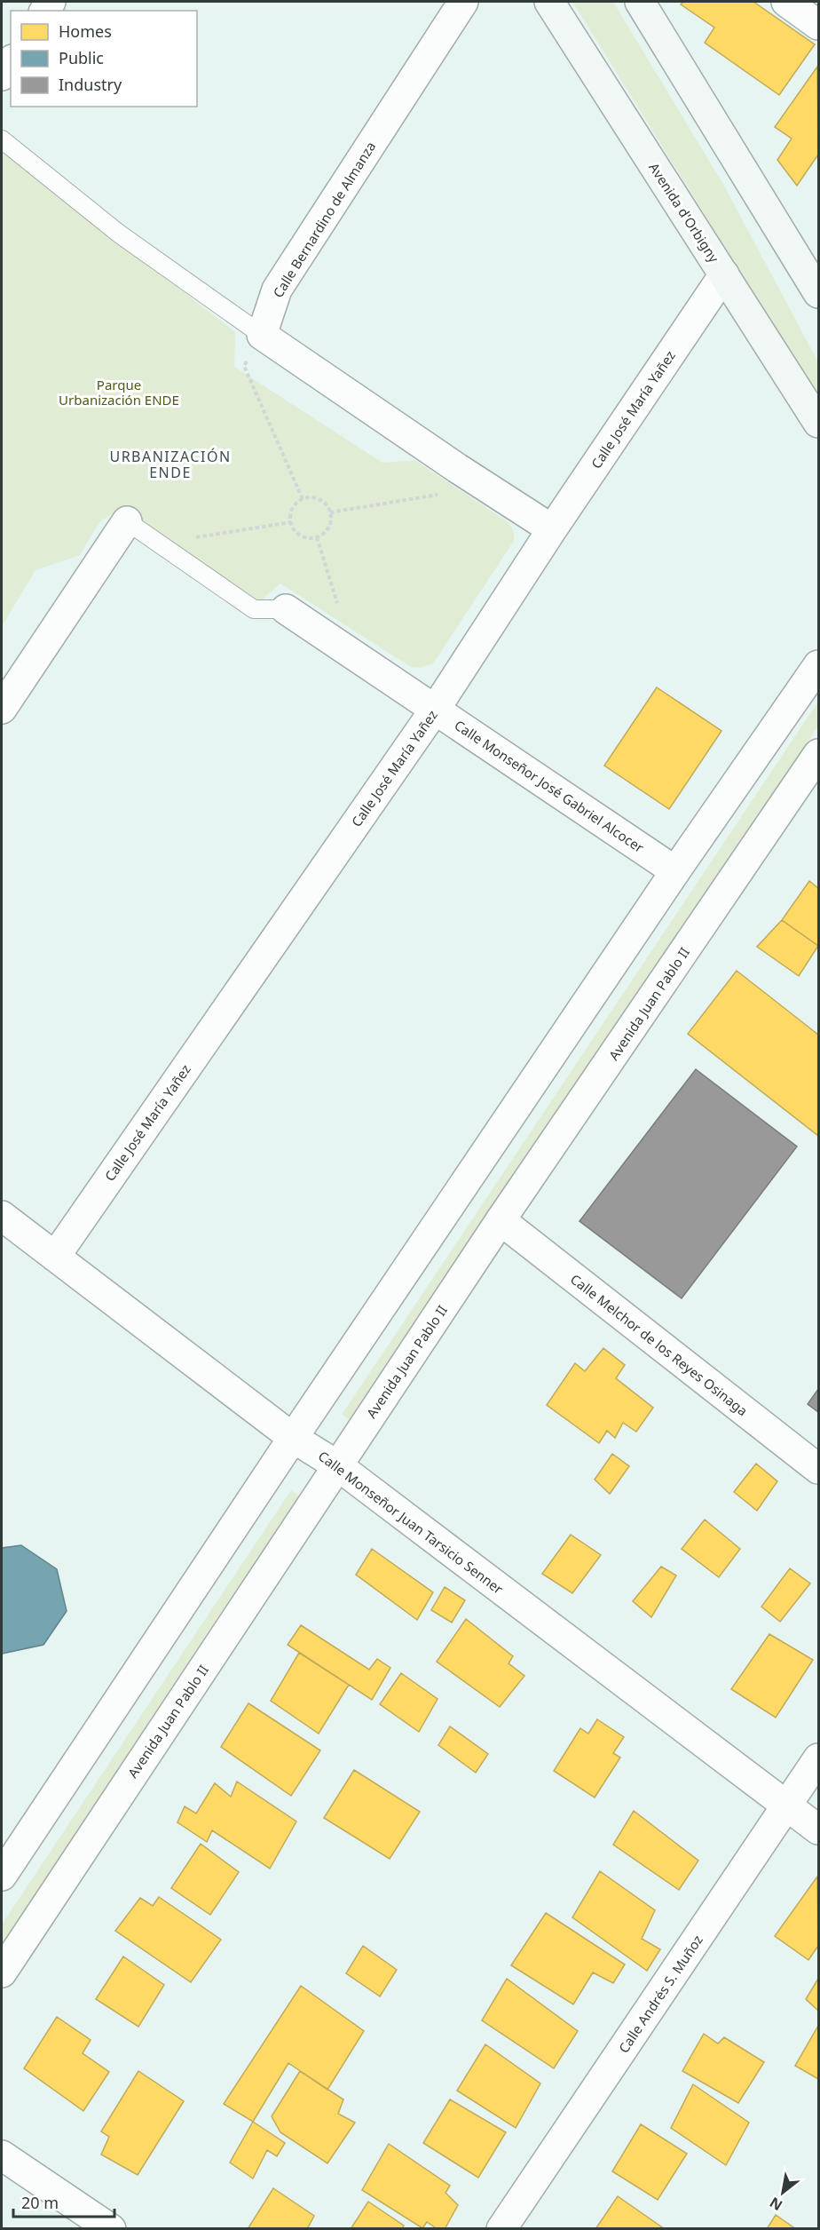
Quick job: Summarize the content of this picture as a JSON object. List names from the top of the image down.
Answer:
{
  "streets": {
    "main road": ["Avenida d'Orbigny"],
    "street": [
      "Calle Bernardino de Almanza",
      "Calle José María Yañez",
      "Calle Monseñor José Gabriel Alcocer",
      "Avenida Juan Pablo II",
      "Calle Melchor de los Reyes Osinaga",
      "Calle Monseñor Juan Tarsicio Senner",
      "Calle Andrés S. Muñoz"
    ]
  },
  "crossings": [
    ["Avenida d'Orbigny", "Calle José María Yañez"],
    ["Calle José María Yañez", "Calle Monseñor José Gabriel Alcocer"],
    ["Calle José María Yañez", "Calle Monseñor Juan Tarsicio Senner"],
    ["Avenida Juan Pablo II", "Calle Melchor de los Reyes Osinaga"],
    ["Avenida Juan Pablo II", "Calle Monseñor Juan Tarsicio Senner"],
    ["Calle Monseñor Juan Tarsicio Senner", "Calle Andrés S. Muñoz"]
  ],
  "districts": ["URBANIZACIÓN ENDE"],
  "parks": ["Parque Urbanización ENDE"],
  "legend": ["Homes", "Public", "Industry"],
  "scale_bar": "20 m",
  "north": "bottom left"
}
